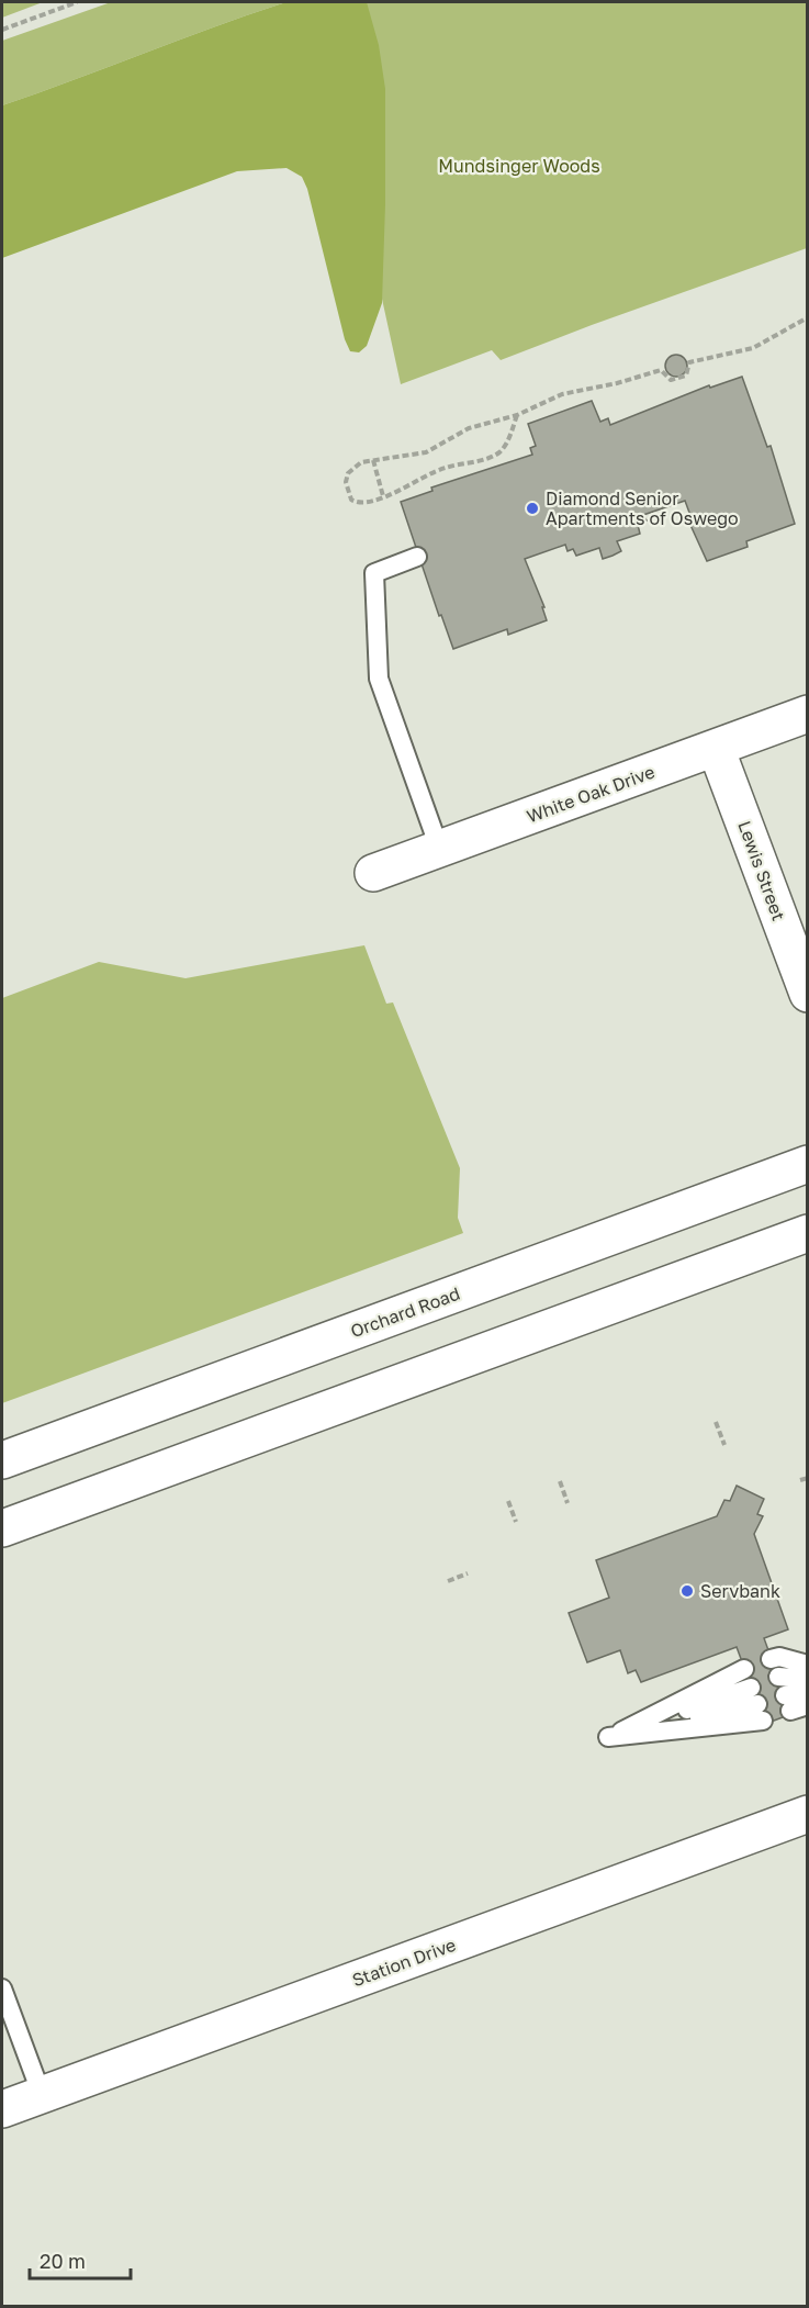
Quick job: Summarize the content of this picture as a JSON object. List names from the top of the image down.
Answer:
{
  "streets": {
    "main road": [
      "White Oak Drive",
      "Lewis Street",
      "Orchard Road",
      "Station Drive"
    ]
  },
  "crossings": [
    ["White Oak Drive", "Lewis Street"]
  ],
  "parks": ["Mundsinger Woods"],
  "places": ["Diamond Senior Apartments of Oswego", "Servbank"],
  "scale_bar": "20 m"
}
